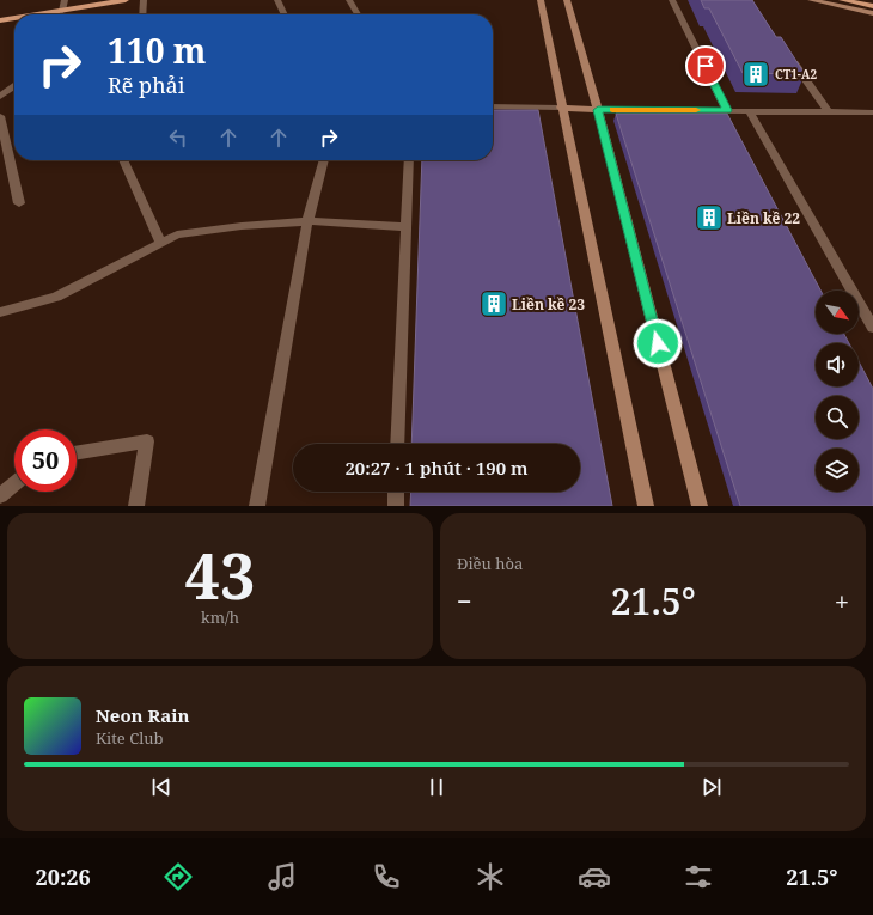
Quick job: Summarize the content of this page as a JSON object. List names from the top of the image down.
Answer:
{
  "places": {
    "building": ["CT1-A2", "Liền kề 22", "Liền kề 23"]
  },
  "north": "bottom right",
  "page": {
    "turn": ["110 m", "Rẽ phải"],
    "limit": "50",
    "trip": "20:27 · 1 phút · 190 m",
    "tile": [
      ["43", "km/h"],
      "Điều hòa"
    ],
    "heat": ["−", "21.5°", "+"],
    "song": ["Neon Rain", "Kite Club"],
    "tabs": ["20:26", "21.5°"]
  }
}
